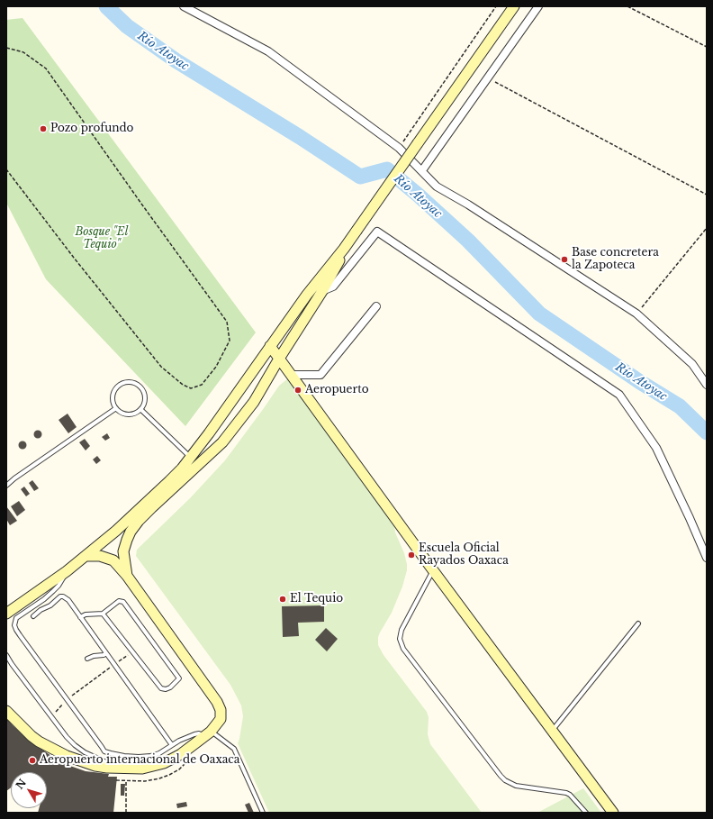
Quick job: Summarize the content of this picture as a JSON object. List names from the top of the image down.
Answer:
{
  "water": ["Río Atoyac"],
  "parks": ["Bosque \"El Tequio\""],
  "places": [
    "Pozo profundo",
    "Base concretera la Zapoteca",
    "Aeropuerto",
    "Escuela Oficial Rayados Oaxaca",
    "El Tequio",
    "Aeropuerto internacional de Oaxaca"
  ],
  "north": "top left"
}
